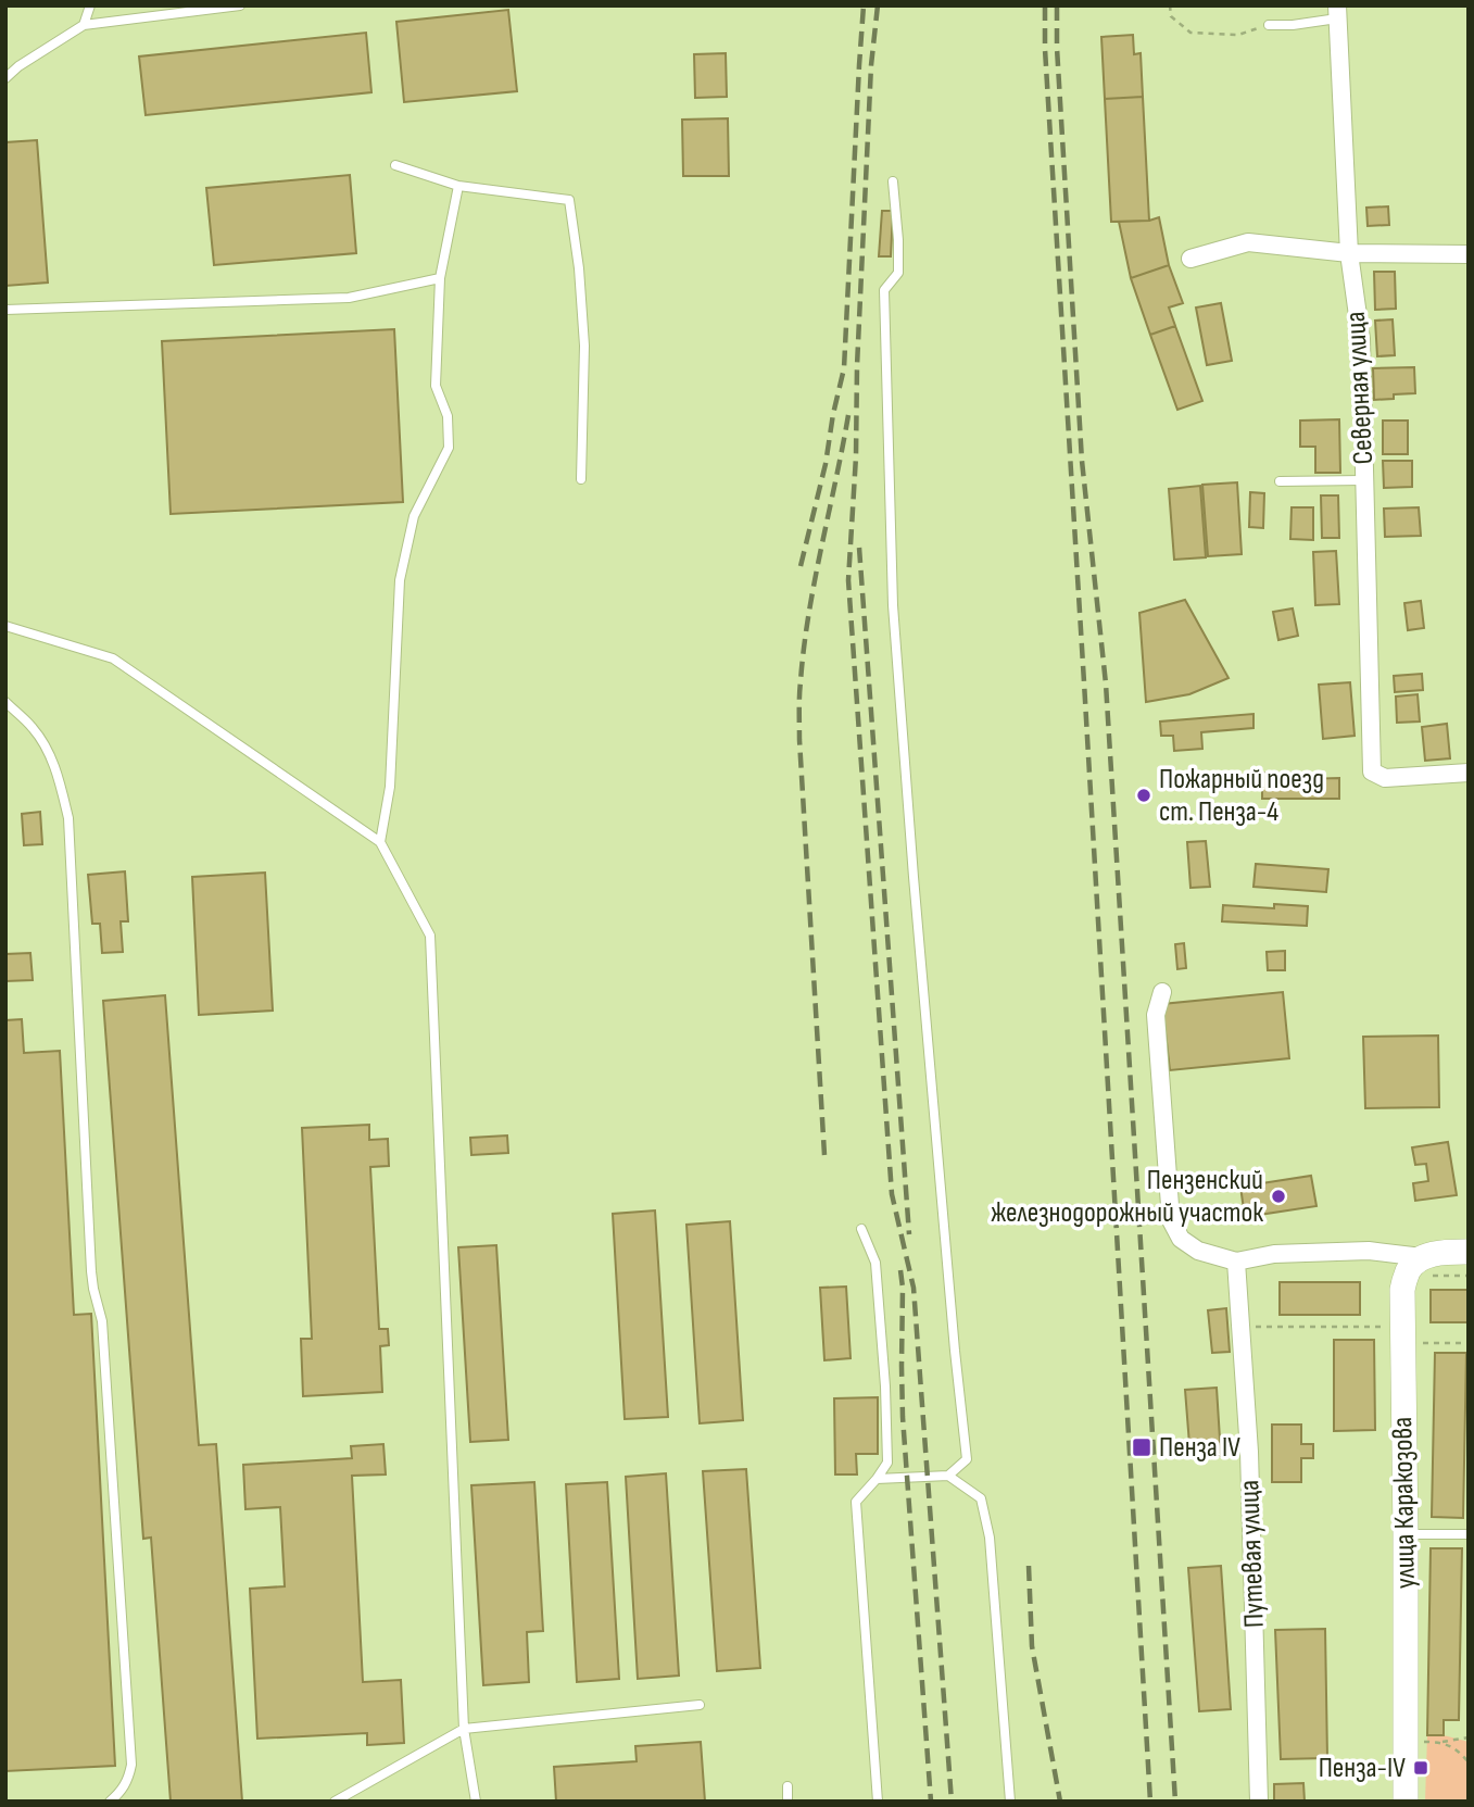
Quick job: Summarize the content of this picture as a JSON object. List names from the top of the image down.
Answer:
{
  "streets": {
    "main road": ["улица Каракозова"],
    "street": ["Северная улица", "Путевая улица"]
  },
  "places": {
    "other": ["Пожарный поезд ст. Пенза-4", "Пензенский железнодорожный участок"],
    "transit": ["Пенза IV", "Пенза-IV"]
  }
}
